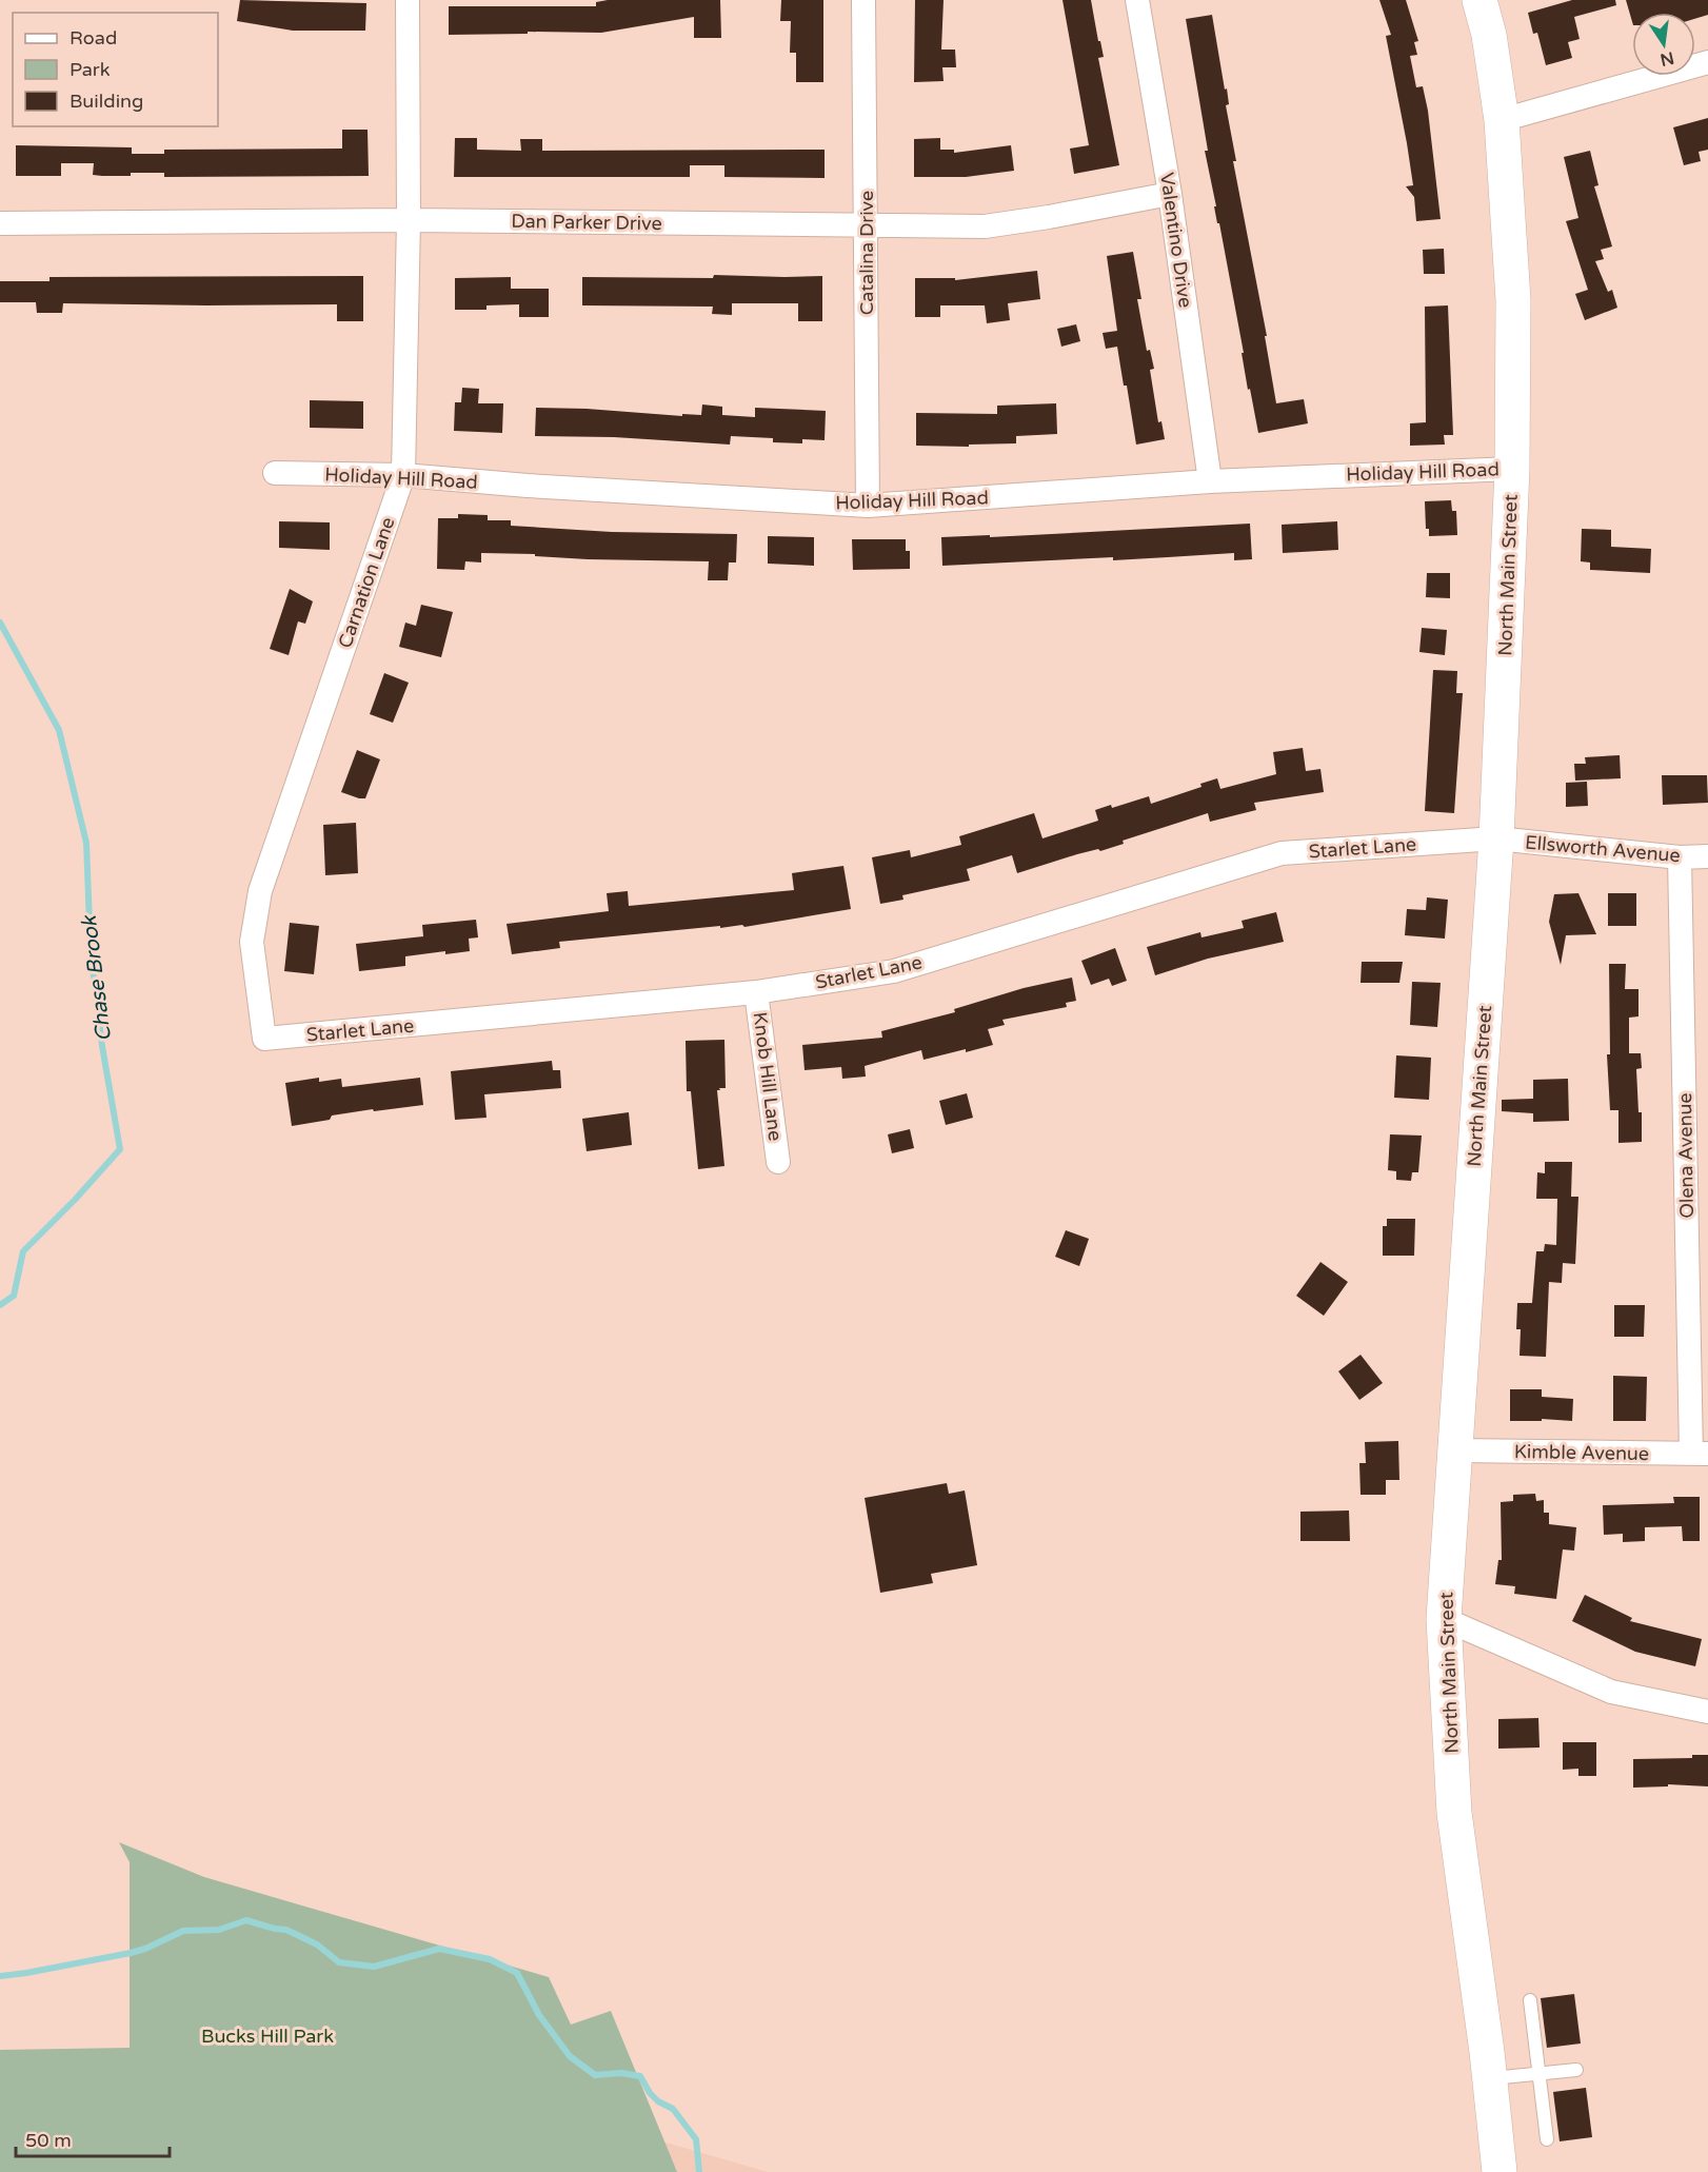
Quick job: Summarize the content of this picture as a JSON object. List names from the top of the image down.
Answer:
{
  "streets": {
    "main road": ["North Main Street"],
    "street": [
      "Dan Parker Drive",
      "Valentino Drive",
      "Catalina Drive",
      "Holiday Hill Road",
      "Carnation Lane",
      "Starlet Lane",
      "Ellsworth Avenue",
      "Knob Hill Lane",
      "Olena Avenue",
      "Kimble Avenue"
    ]
  },
  "crossings": [
    ["Dan Parker Drive", "Valentino Drive"],
    ["Dan Parker Drive", "Catalina Drive"],
    ["Dan Parker Drive", "Carnation Lane"],
    ["Valentino Drive", "Holiday Hill Road"],
    ["Catalina Drive", "Holiday Hill Road"],
    ["Holiday Hill Road", "North Main Street"],
    ["Holiday Hill Road", "Carnation Lane"],
    ["North Main Street", "Starlet Lane"],
    ["North Main Street", "Ellsworth Avenue"],
    ["North Main Street", "Kimble Avenue"],
    ["Carnation Lane", "Starlet Lane"],
    ["Starlet Lane", "Ellsworth Avenue"],
    ["Starlet Lane", "Knob Hill Lane"],
    ["Ellsworth Avenue", "Olena Avenue"],
    ["Olena Avenue", "Kimble Avenue"]
  ],
  "water": ["Chase Brook"],
  "parks": ["Bucks Hill Park"],
  "legend": ["Road", "Park", "Building"],
  "scale_bar": "50 m",
  "north": "bottom"
}
